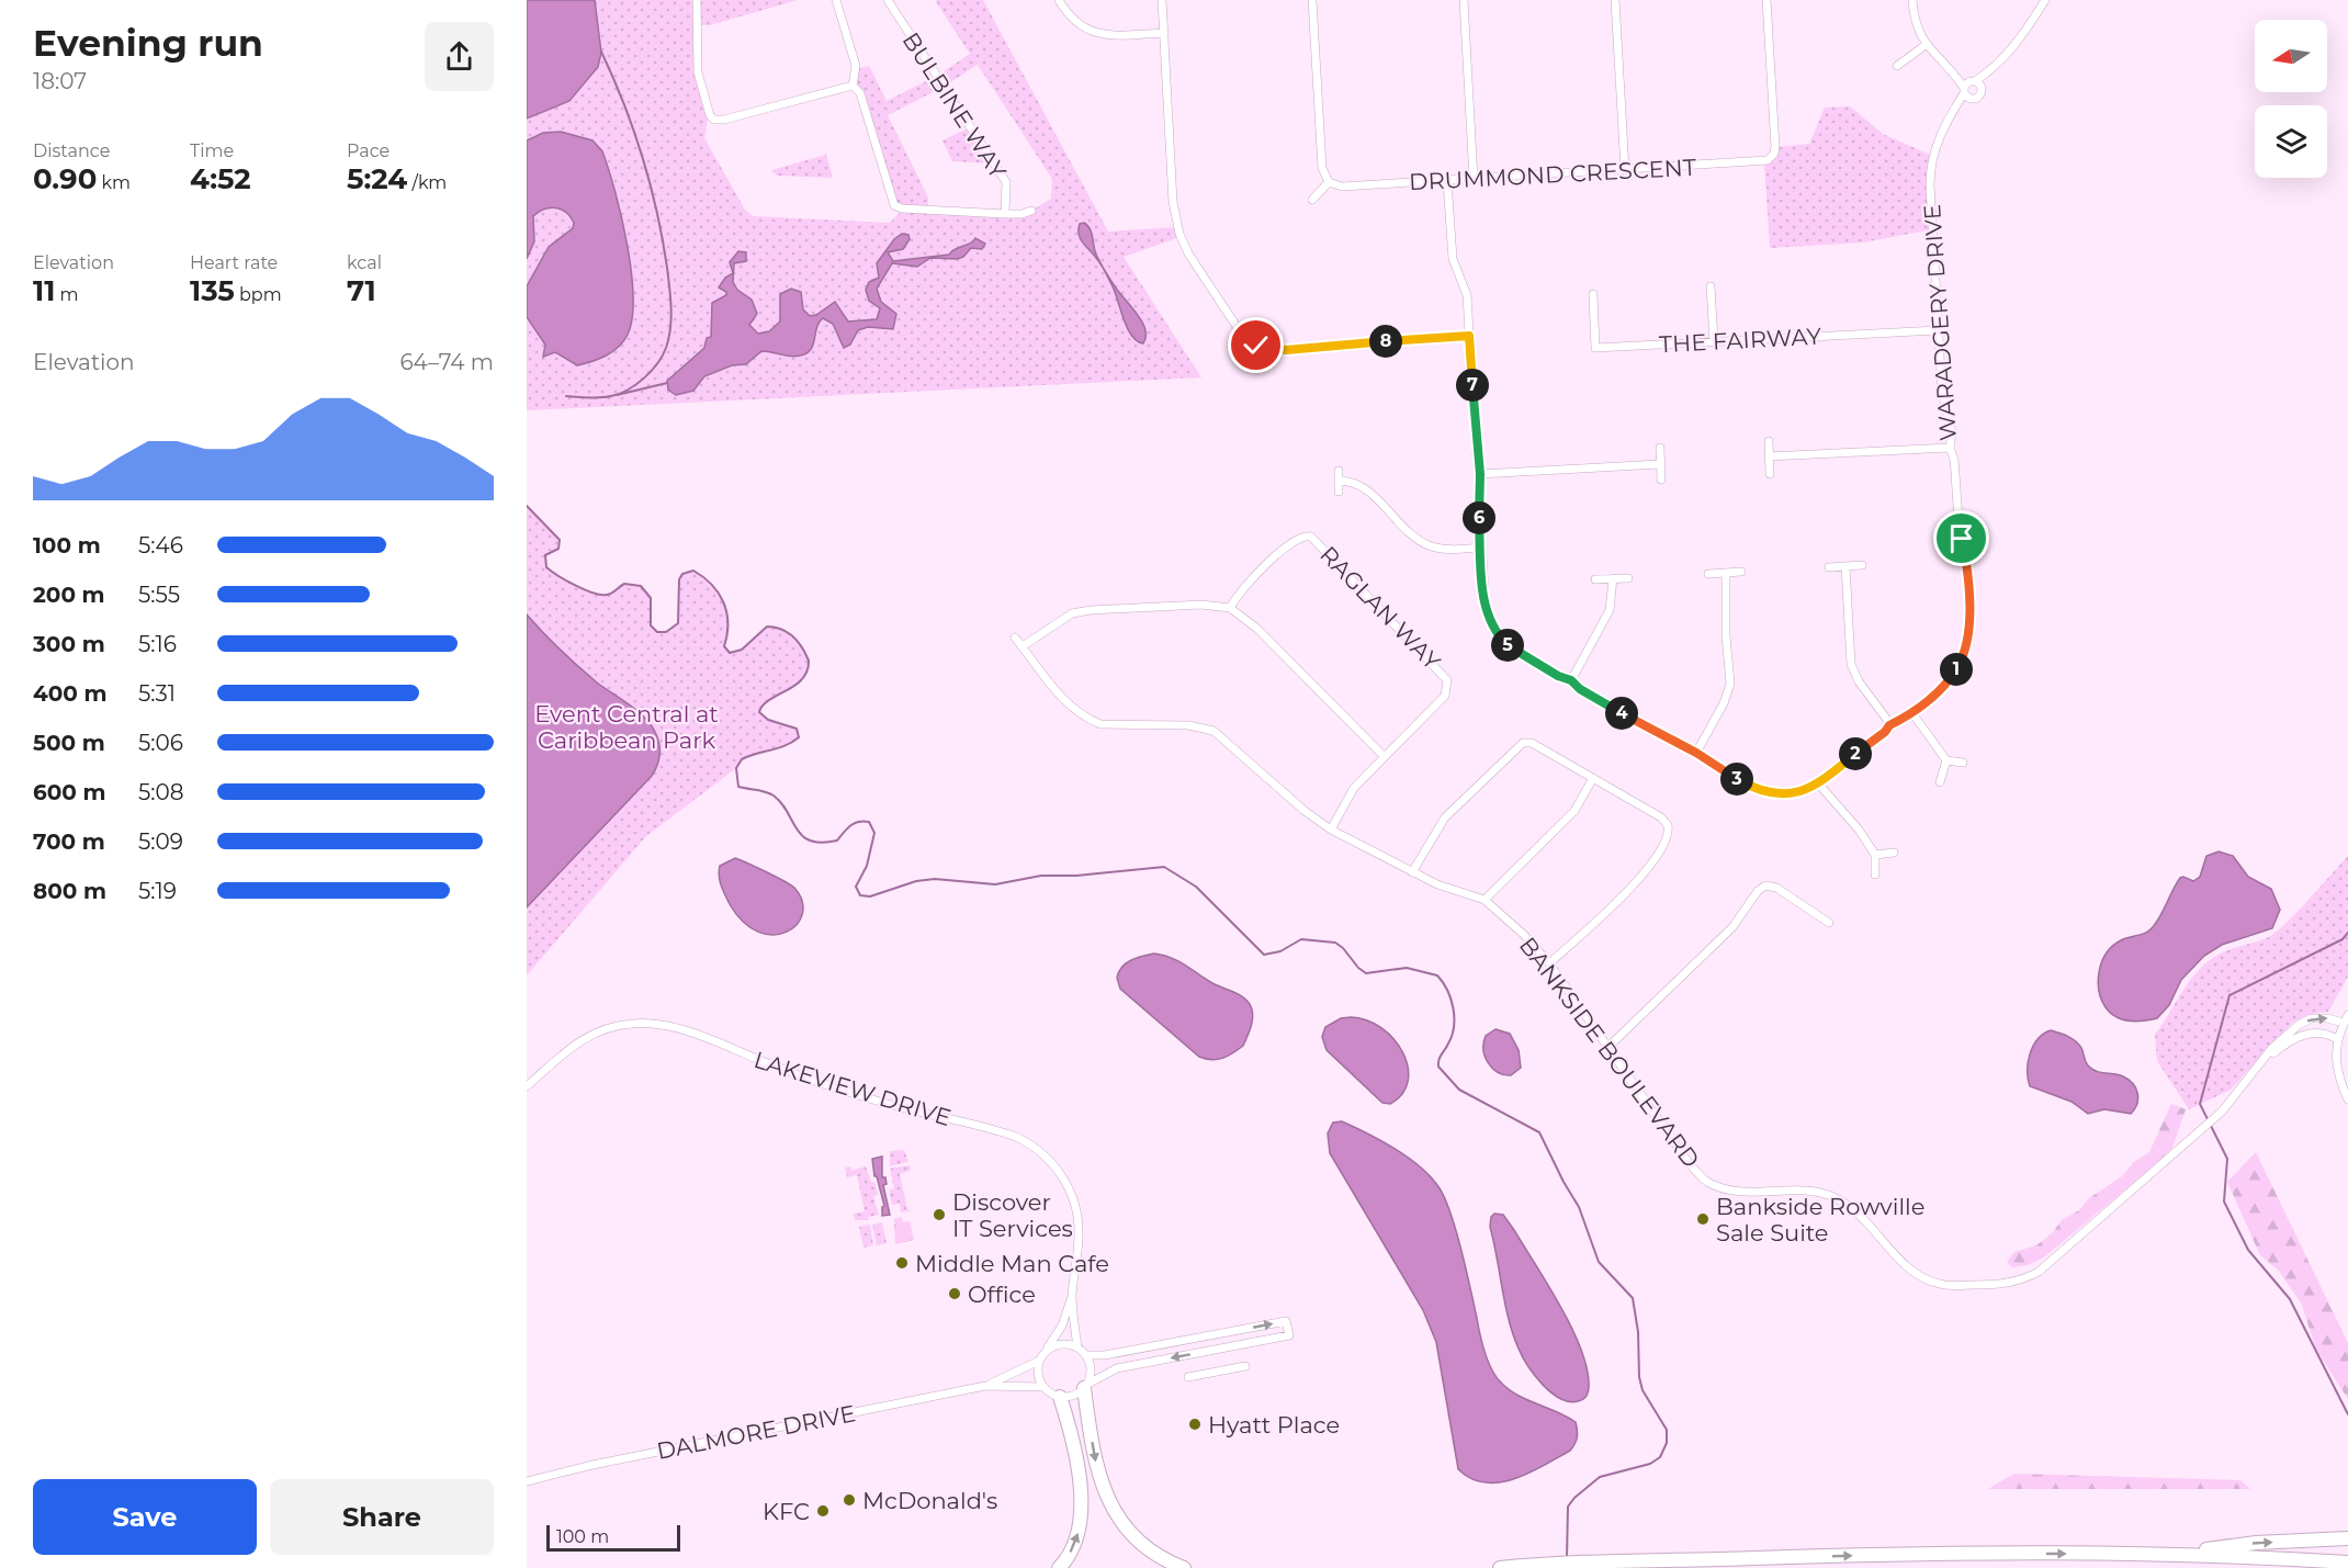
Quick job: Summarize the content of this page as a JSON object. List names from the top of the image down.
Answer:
{
  "streets": {
    "street": [
      "BULBINE WAY",
      "DRUMMOND CRESCENT",
      "WARADGERY DRIVE",
      "THE FAIRWAY",
      "RAGLAN WAY",
      "BANKSIDE BOULEVARD",
      "LAKEVIEW DRIVE",
      "DALMORE DRIVE"
    ]
  },
  "crossings": [
    ["DRUMMOND CRESCENT", "WARADGERY DRIVE"],
    ["WARADGERY DRIVE", "THE FAIRWAY"],
    ["LAKEVIEW DRIVE", "DALMORE DRIVE"]
  ],
  "parks": ["Event Central at Caribbean Park"],
  "places": [
    "Discover IT Services",
    "Bankside Rowville Sale Suite",
    "Middle Man Cafe",
    "Office",
    "Hyatt Place",
    "McDonald's",
    "KFC"
  ],
  "scale_bar": "100 m",
  "north": "left",
  "page": {
    "heading": ["Evening run", "18:07"],
    "stats": [
      ["Distance", "0.90 km"],
      ["Time", "4:52"],
      ["Pace", "5:24 /km"],
      ["Elevation", "11 m"],
      ["Heart rate", "135 bpm"],
      ["kcal", "71"]
    ],
    "pins": [
      "8",
      "7",
      "6",
      "5",
      "1",
      "4",
      "2",
      "3"
    ],
    "chart": ["Elevation", "64–74 m"],
    "list": [
      {
        "name": "100 m",
        "note": "5:46"
      },
      {
        "name": "200 m",
        "note": "5:55"
      },
      {
        "name": "300 m",
        "note": "5:16"
      },
      {
        "name": "400 m",
        "note": "5:31"
      },
      {
        "name": "500 m",
        "note": "5:06"
      },
      {
        "name": "600 m",
        "note": "5:08"
      },
      {
        "name": "700 m",
        "note": "5:09"
      },
      {
        "name": "800 m",
        "note": "5:19"
      }
    ],
    "buttons": ["Save", "Share"],
    "scale": "100 m"
  }
}
